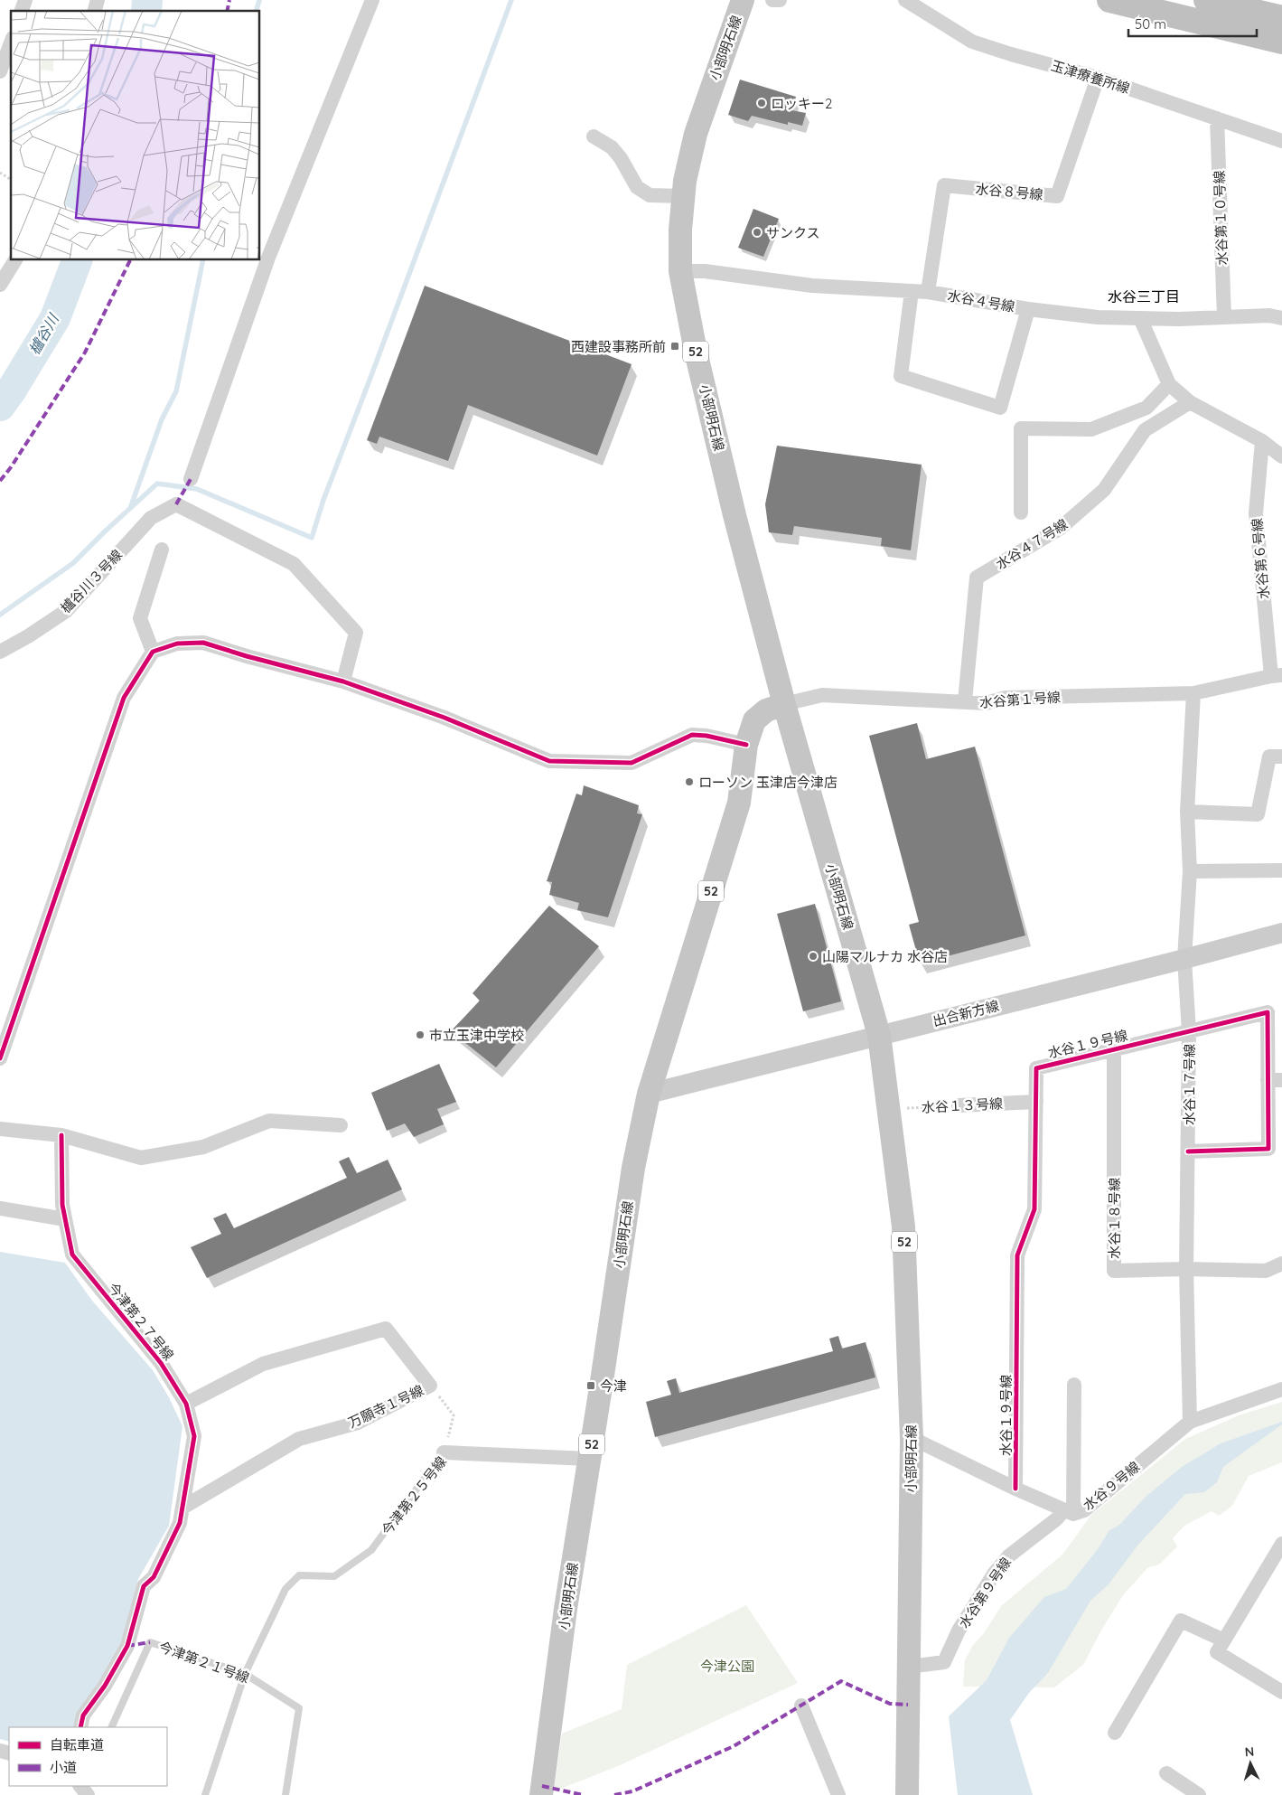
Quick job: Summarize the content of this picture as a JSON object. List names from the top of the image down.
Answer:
{
  "streets": {
    "main road": ["小部明石線", "52"],
    "street": [
      "玉津療養所線",
      "水谷８号線",
      "水谷第１０号線",
      "水谷４号線",
      "水谷４７号線",
      "水谷第６号線",
      "櫨谷川３号線",
      "水谷第１号線",
      "出合新方線",
      "水谷１９号線",
      "水谷１７号線",
      "水谷１３号線",
      "水谷１８号線",
      "今津第２７号線",
      "万願寺１号線",
      "水谷９号線",
      "今津第２５号線",
      "水谷第９号線"
    ],
    "lane": ["今津第２１号線"]
  },
  "crossings": [
    ["小部明石線", "水谷４号線"],
    ["小部明石線", "水谷第１号線"],
    ["小部明石線", "出合新方線"],
    ["小部明石線", "水谷１３号線"],
    ["小部明石線", "水谷９号線"],
    ["小部明石線", "今津第２５号線"],
    ["小部明石線", "水谷第９号線"],
    ["玉津療養所線", "水谷８号線"],
    ["玉津療養所線", "水谷第１０号線"],
    ["水谷８号線", "水谷４号線"],
    ["水谷第１０号線", "水谷４号線"],
    ["水谷４７号線", "水谷第１号線"],
    ["水谷第６号線", "水谷第１号線"],
    ["水谷第１号線", "水谷１７号線"],
    ["出合新方線", "水谷１７号線"],
    ["水谷１９号線", "水谷１７号線"],
    ["水谷１９号線", "水谷１３号線"],
    ["水谷１９号線", "水谷１８号線"],
    ["水谷１９号線", "水谷９号線"],
    ["水谷１７号線", "水谷１８号線"],
    ["水谷１７号線", "水谷９号線"],
    ["今津第２７号線", "万願寺１号線"],
    ["水谷９号線", "水谷第９号線"],
    ["今津第２５号線", "今津第２１号線"]
  ],
  "districts": ["水谷三丁目"],
  "water": ["櫨谷川"],
  "parks": ["今津公園"],
  "places": {
    "other": [
      "ロッキー2",
      "サンクス",
      "ローソン 玉津店今津店",
      "山陽マルナカ 水谷店",
      "市立玉津中学校"
    ],
    "transit": ["西建設事務所前", "今津"]
  },
  "legend": ["自転車道", "小道"],
  "scale_bar": "50 m",
  "north": "top"
}
